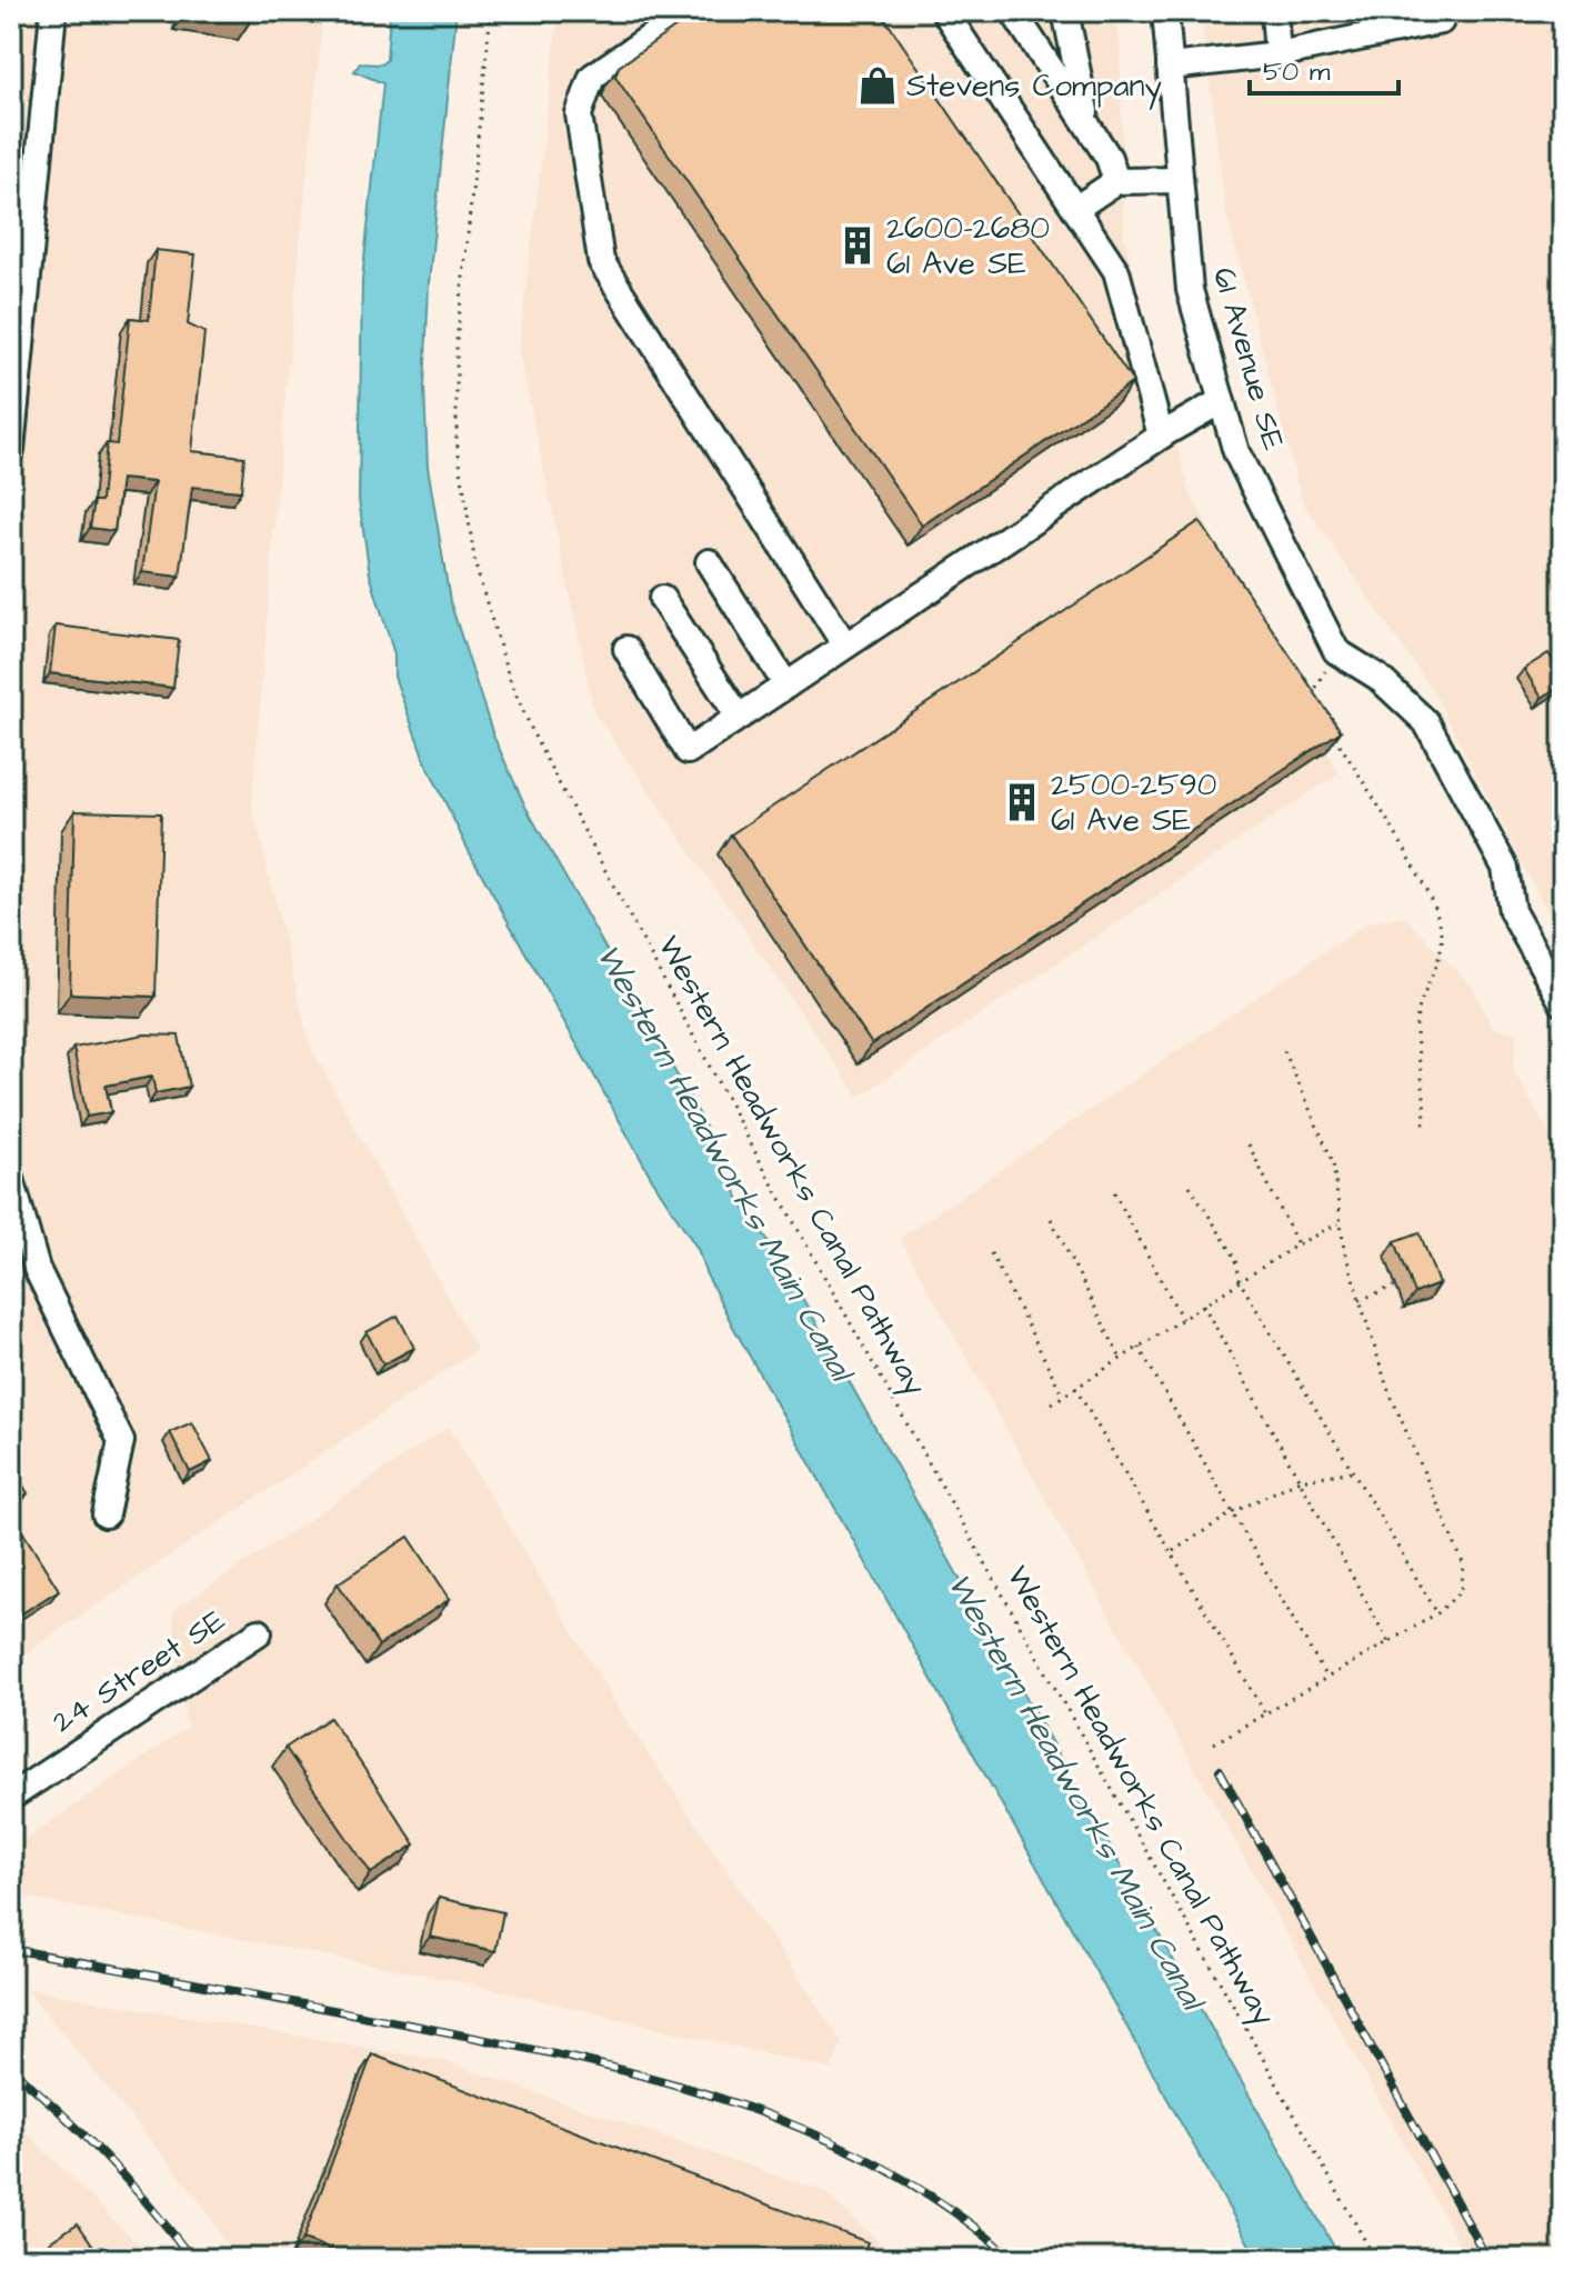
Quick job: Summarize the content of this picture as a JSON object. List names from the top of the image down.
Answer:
{
  "streets": {
    "street": ["61 Avenue SE", "24 Street SE"],
    "path": ["Western Headworks Canal Pathway"]
  },
  "water": ["Western Headworks Main Canal"],
  "places": {
    "shop": ["Stevens Company"],
    "building": ["2600-2680 61 Ave SE", "2500-2590 61 Ave SE"]
  },
  "scale_bar": "50 m"
}
